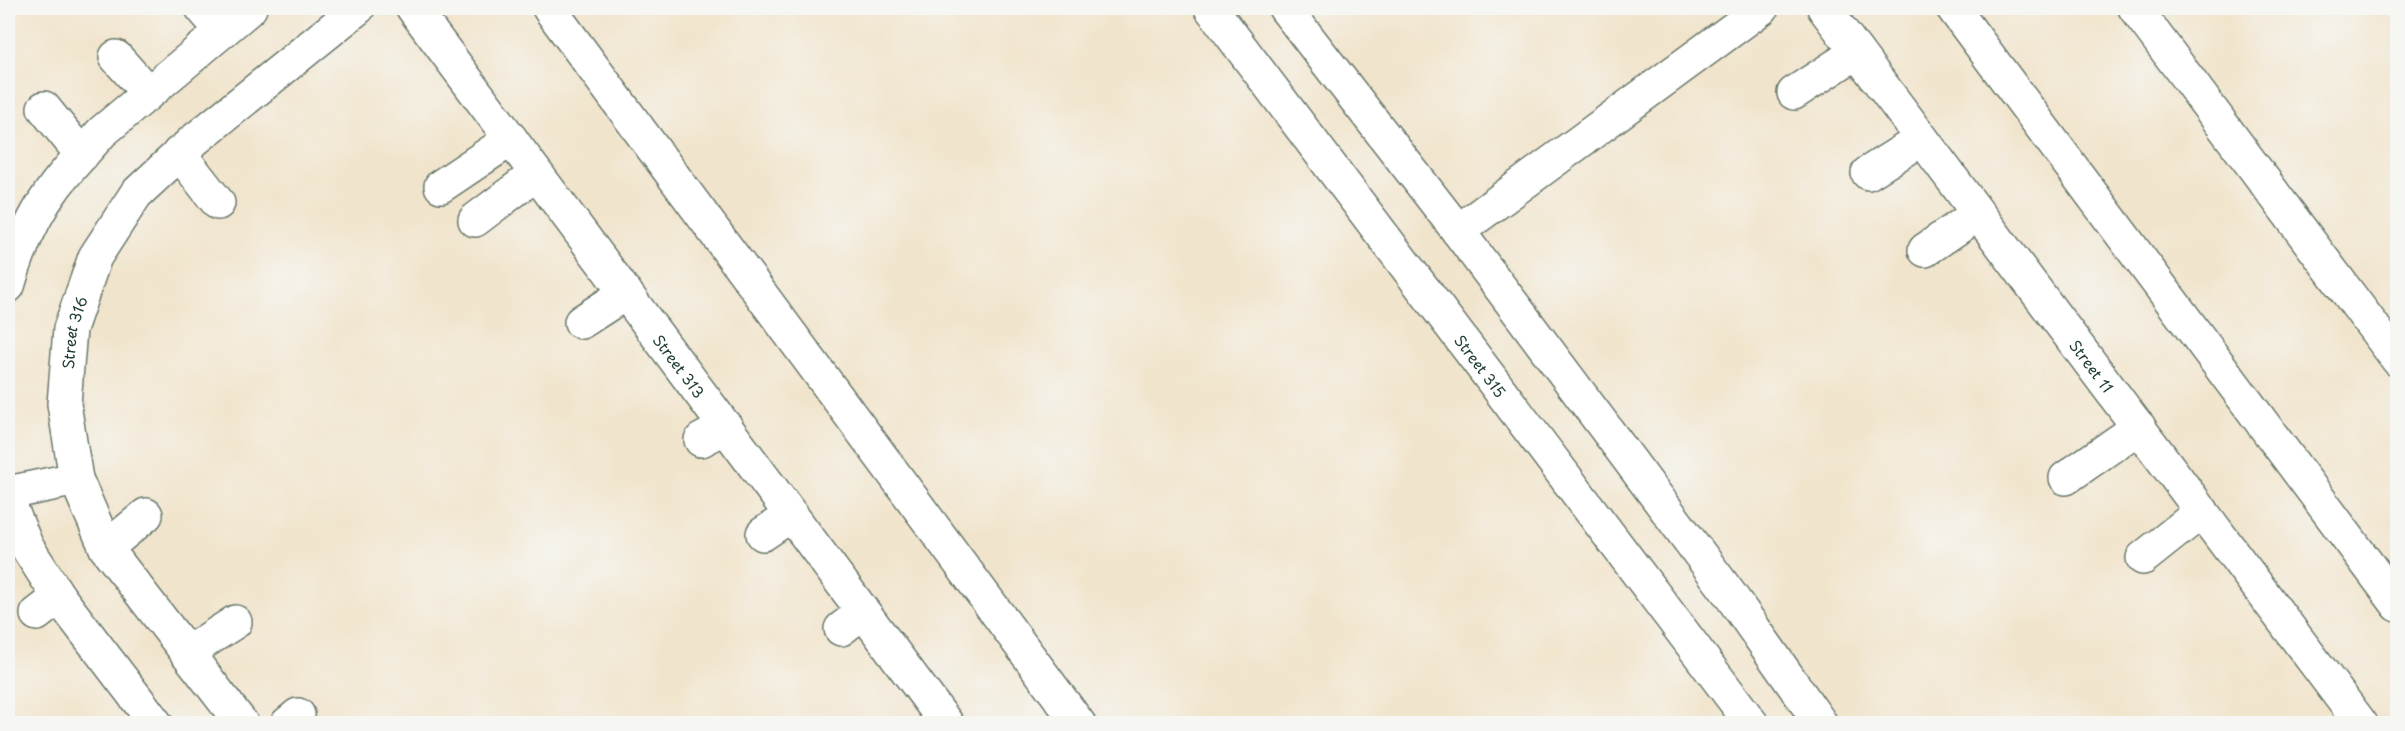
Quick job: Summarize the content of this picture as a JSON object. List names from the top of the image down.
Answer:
{
  "streets": {
    "street": [
      "Street 316",
      "Street 313",
      "Street 315",
      "Street 11"
    ]
  }
}
